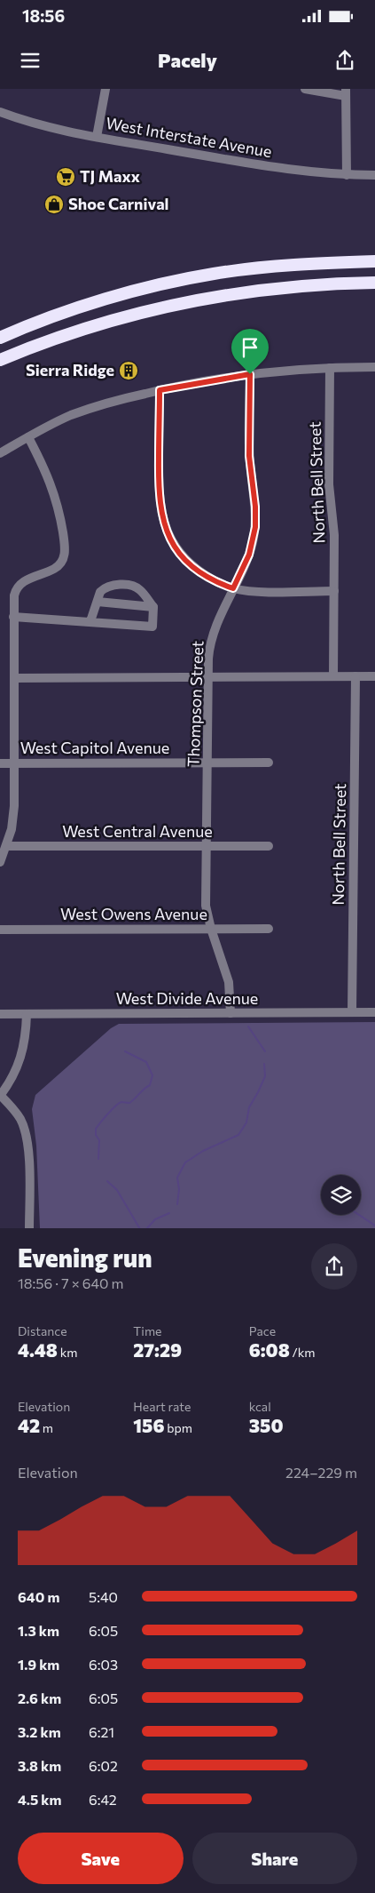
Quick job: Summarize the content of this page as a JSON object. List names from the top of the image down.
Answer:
{
  "streets": {
    "street": [
      "West Interstate Avenue",
      "North Bell Street",
      "Thompson Street",
      "West Capitol Avenue",
      "West Central Avenue",
      "West Owens Avenue",
      "West Divide Avenue"
    ]
  },
  "crossings": [
    ["North Bell Street", "West Divide Avenue"],
    ["Thompson Street", "West Capitol Avenue"],
    ["Thompson Street", "West Central Avenue"],
    ["Thompson Street", "West Owens Avenue"],
    ["Thompson Street", "West Divide Avenue"]
  ],
  "places": {
    "supermarket": ["TJ Maxx"],
    "shop": ["Shoe Carnival"],
    "building": ["Sierra Ridge"]
  },
  "page": {
    "status": "18:56",
    "header": "Pacely",
    "heading": ["Evening run", "18:56 · 7 × 640 m"],
    "stats": [
      ["Distance", "4.48 km"],
      ["Time", "27:29"],
      ["Pace", "6:08 /km"],
      ["Elevation", "42 m"],
      ["Heart rate", "156 bpm"],
      ["kcal", "350"]
    ],
    "chart": ["Elevation", "224–229 m"],
    "list": [
      {
        "name": "640 m",
        "note": "5:40"
      },
      {
        "name": "1.3 km",
        "note": "6:05"
      },
      {
        "name": "1.9 km",
        "note": "6:03"
      },
      {
        "name": "2.6 km",
        "note": "6:05"
      },
      {
        "name": "3.2 km",
        "note": "6:21"
      },
      {
        "name": "3.8 km",
        "note": "6:02"
      },
      {
        "name": "4.5 km",
        "note": "6:42"
      }
    ],
    "buttons": ["Save", "Share"]
  }
}
